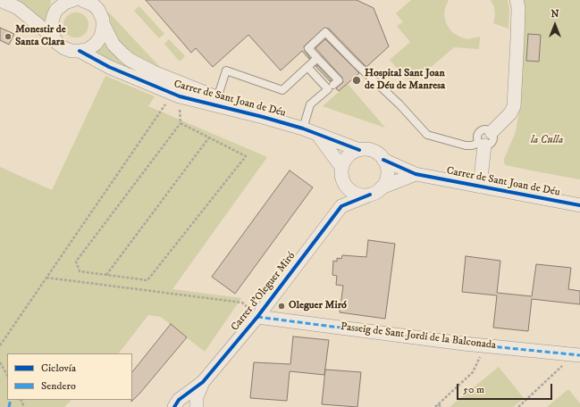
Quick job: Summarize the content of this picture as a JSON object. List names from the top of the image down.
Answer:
{
  "streets": {
    "street": ["Carrer de Sant Joan de Déu", "Carrer d'Oleguer Miró", "Passeig de Sant Jordi de la Balconada"]
  },
  "crossings": [
    ["Carrer d'Oleguer Miró", "Passeig de Sant Jordi de la Balconada"]
  ],
  "parks": ["la Culla"],
  "places": ["Monestir de Santa Clara", "Hospital Sant Joan de Déu de Manresa", "Oleguer Miró"],
  "legend": ["Ciclovía", "Sendero"],
  "scale_bar": "50 m",
  "north": "top"
}
